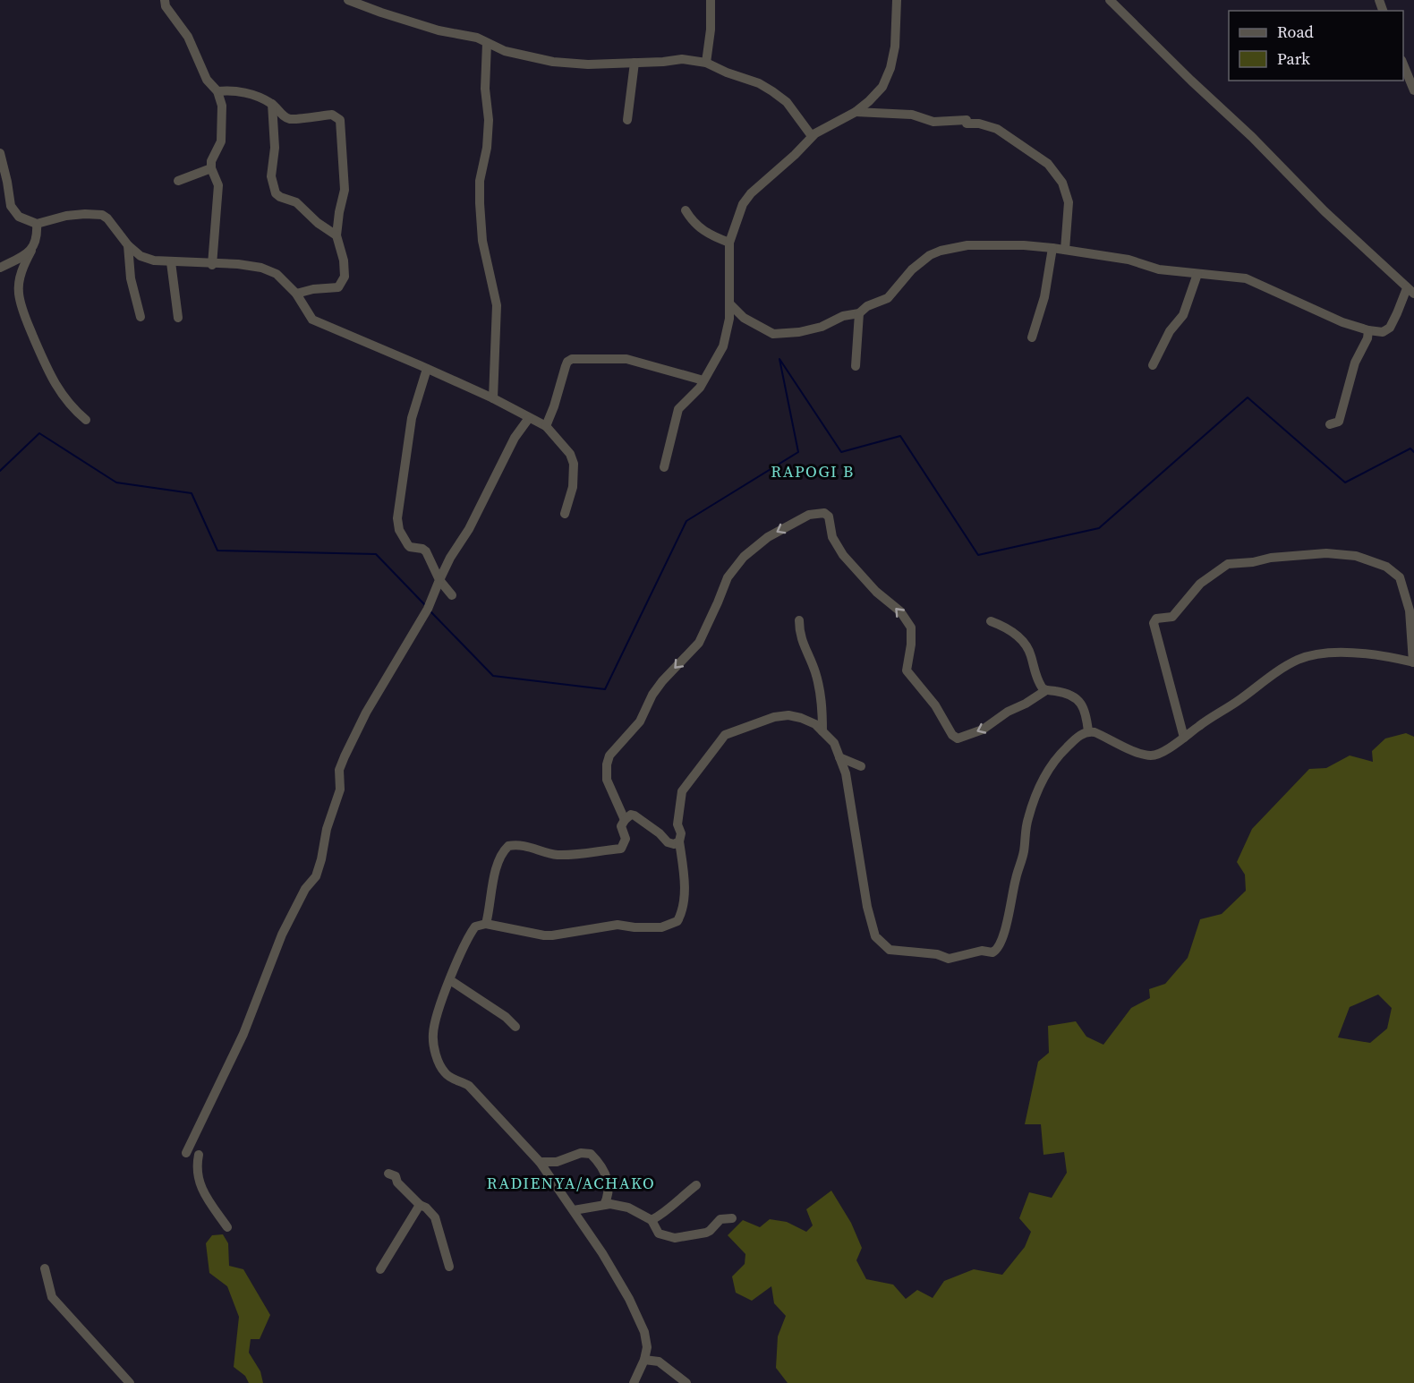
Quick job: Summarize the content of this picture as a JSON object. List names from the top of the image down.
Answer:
{
  "districts": ["RAPOGI B", "RADIENYA/ACHAKO"],
  "legend": ["Road", "Park"]
}
